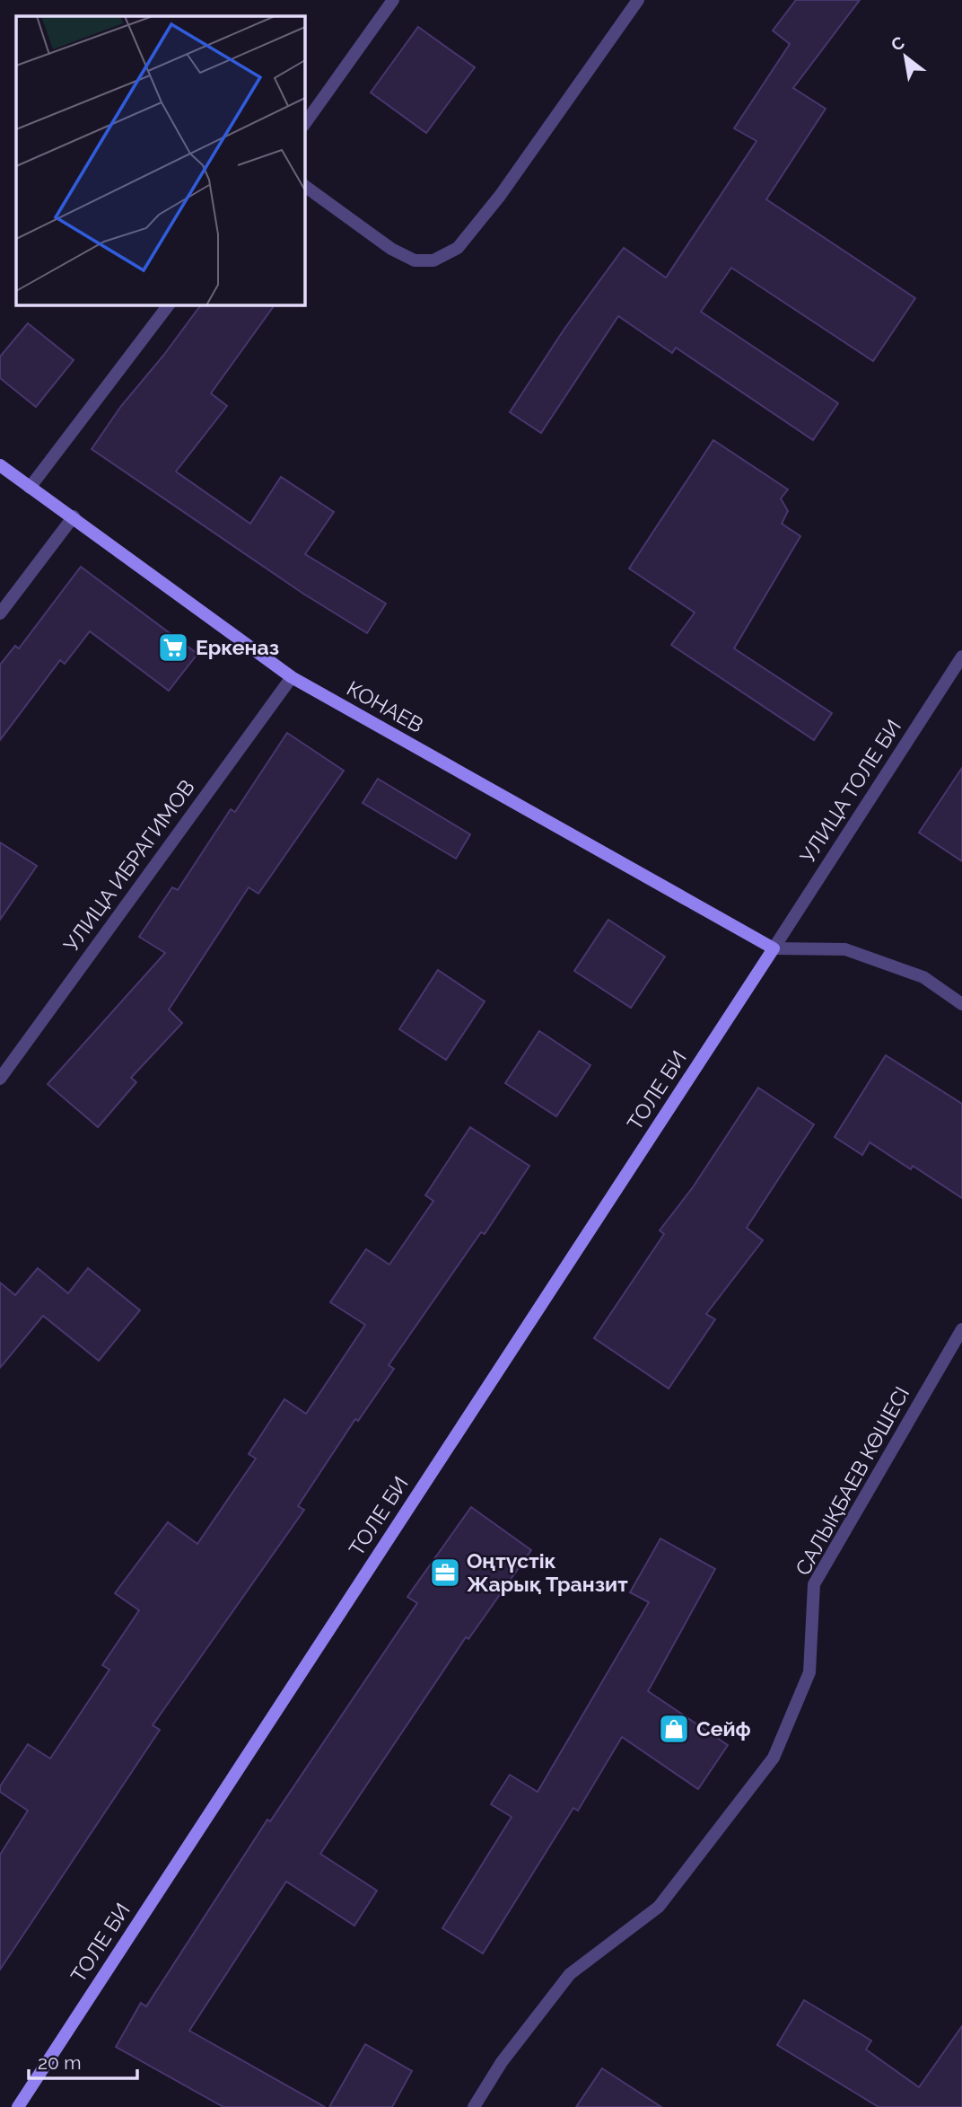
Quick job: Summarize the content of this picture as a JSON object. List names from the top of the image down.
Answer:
{
  "streets": {
    "main road": ["КОНАЕВ", "ТОЛЕ БИ"],
    "street": ["УЛИЦА ТОЛЕ БИ", "УЛИЦА ИБРАГИМОВ", "САЛЫҚБАЕВ КӨШЕСІ"]
  },
  "crossings": [
    ["КОНАЕВ", "УЛИЦА ТОЛЕ БИ"],
    ["КОНАЕВ", "УЛИЦА ИБРАГИМОВ"],
    ["КОНАЕВ", "ТОЛЕ БИ"],
    ["УЛИЦА ТОЛЕ БИ", "ТОЛЕ БИ"]
  ],
  "places": {
    "supermarket": ["Еркеназ"],
    "office": ["Оңтүстік Жарық Транзит"],
    "shop": ["Сейф"]
  },
  "scale_bar": "20 m",
  "north": "top left"
}
